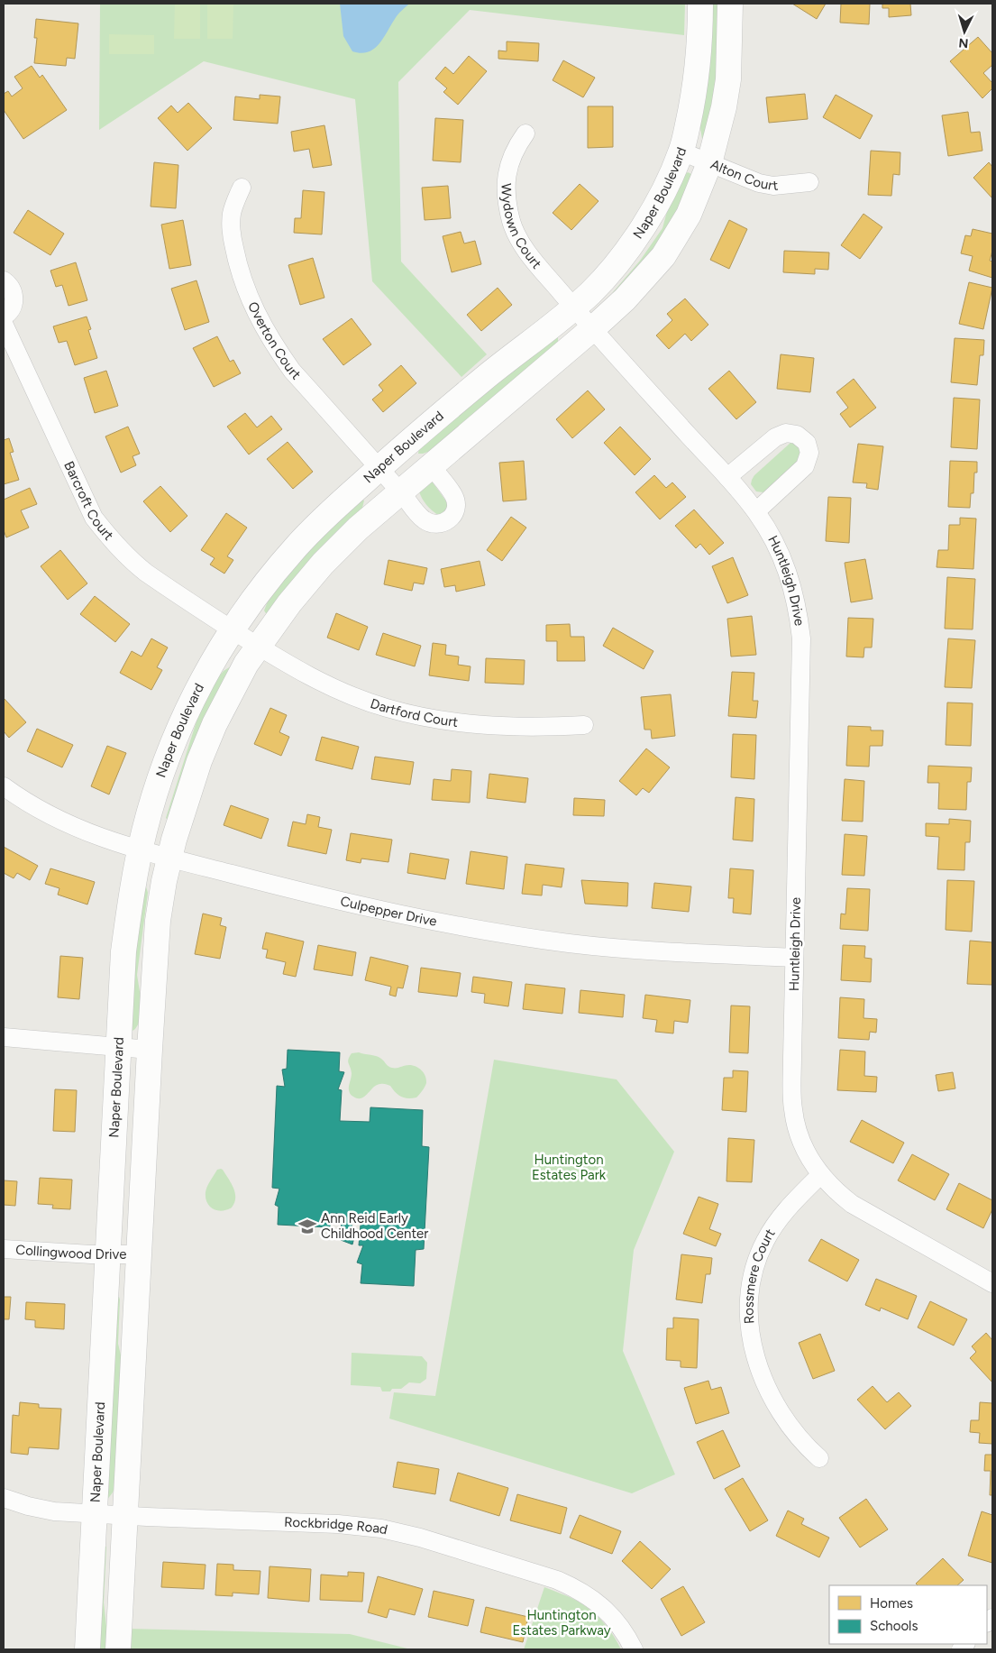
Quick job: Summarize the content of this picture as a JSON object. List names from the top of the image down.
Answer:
{
  "streets": {
    "main road": ["Naper Boulevard"],
    "street": [
      "Alton Court",
      "Wydown Court",
      "Overton Court",
      "Barcroft Court",
      "Huntleigh Drive",
      "Dartford Court",
      "Culpepper Drive",
      "Collingwood Drive",
      "Rossmere Court",
      "Rockbridge Road"
    ]
  },
  "crossings": [
    ["Alton Court", "Naper Boulevard"],
    ["Naper Boulevard", "Wydown Court"],
    ["Naper Boulevard", "Overton Court"],
    ["Naper Boulevard", "Barcroft Court"],
    ["Naper Boulevard", "Huntleigh Drive"],
    ["Naper Boulevard", "Dartford Court"],
    ["Naper Boulevard", "Culpepper Drive"],
    ["Naper Boulevard", "Collingwood Drive"],
    ["Naper Boulevard", "Rockbridge Road"],
    ["Wydown Court", "Huntleigh Drive"],
    ["Barcroft Court", "Dartford Court"],
    ["Huntleigh Drive", "Culpepper Drive"],
    ["Huntleigh Drive", "Rossmere Court"]
  ],
  "parks": ["Huntington Estates Park", "Huntington Estates Parkway"],
  "places": {
    "school or university": ["Ann Reid Early Childhood Center"]
  },
  "legend": ["Homes", "Schools"],
  "north": "bottom"
}
